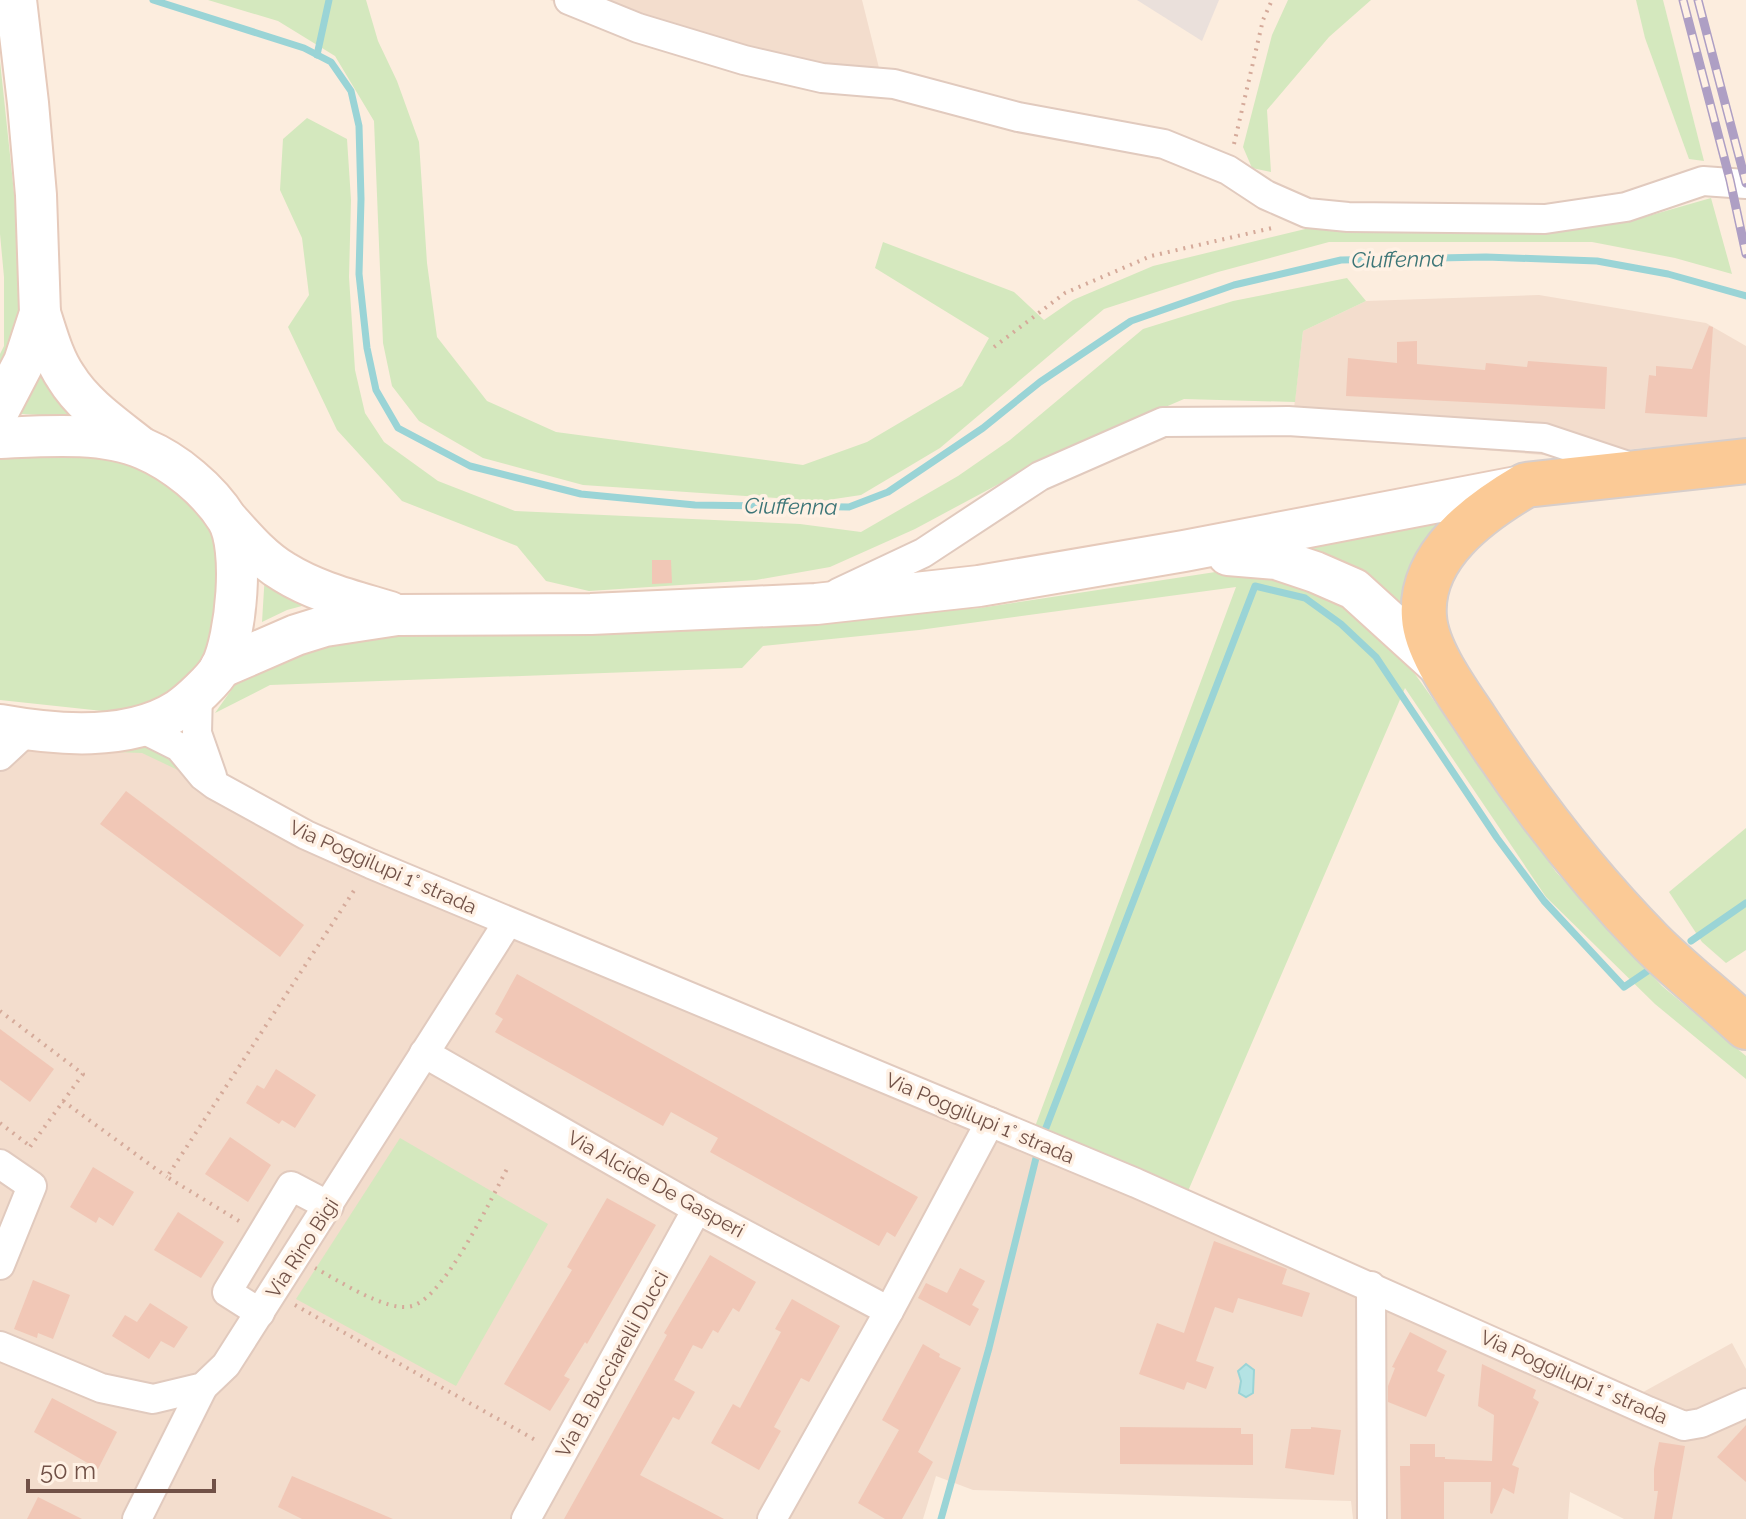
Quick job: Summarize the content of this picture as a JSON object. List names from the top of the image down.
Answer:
{
  "streets": {
    "street": [
      "Via Poggilupi 1° strada",
      "Via Alcide De Gasperi",
      "Via Rino Bigi",
      "Via B. Bucciarelli Ducci"
    ]
  },
  "crossings": [
    ["Via Poggilupi 1° strada", "Via Rino Bigi"],
    ["Via Alcide De Gasperi", "Via Rino Bigi"],
    ["Via Alcide De Gasperi", "Via B. Bucciarelli Ducci"]
  ],
  "water": ["Ciuffenna"],
  "scale_bar": "50 m"
}
